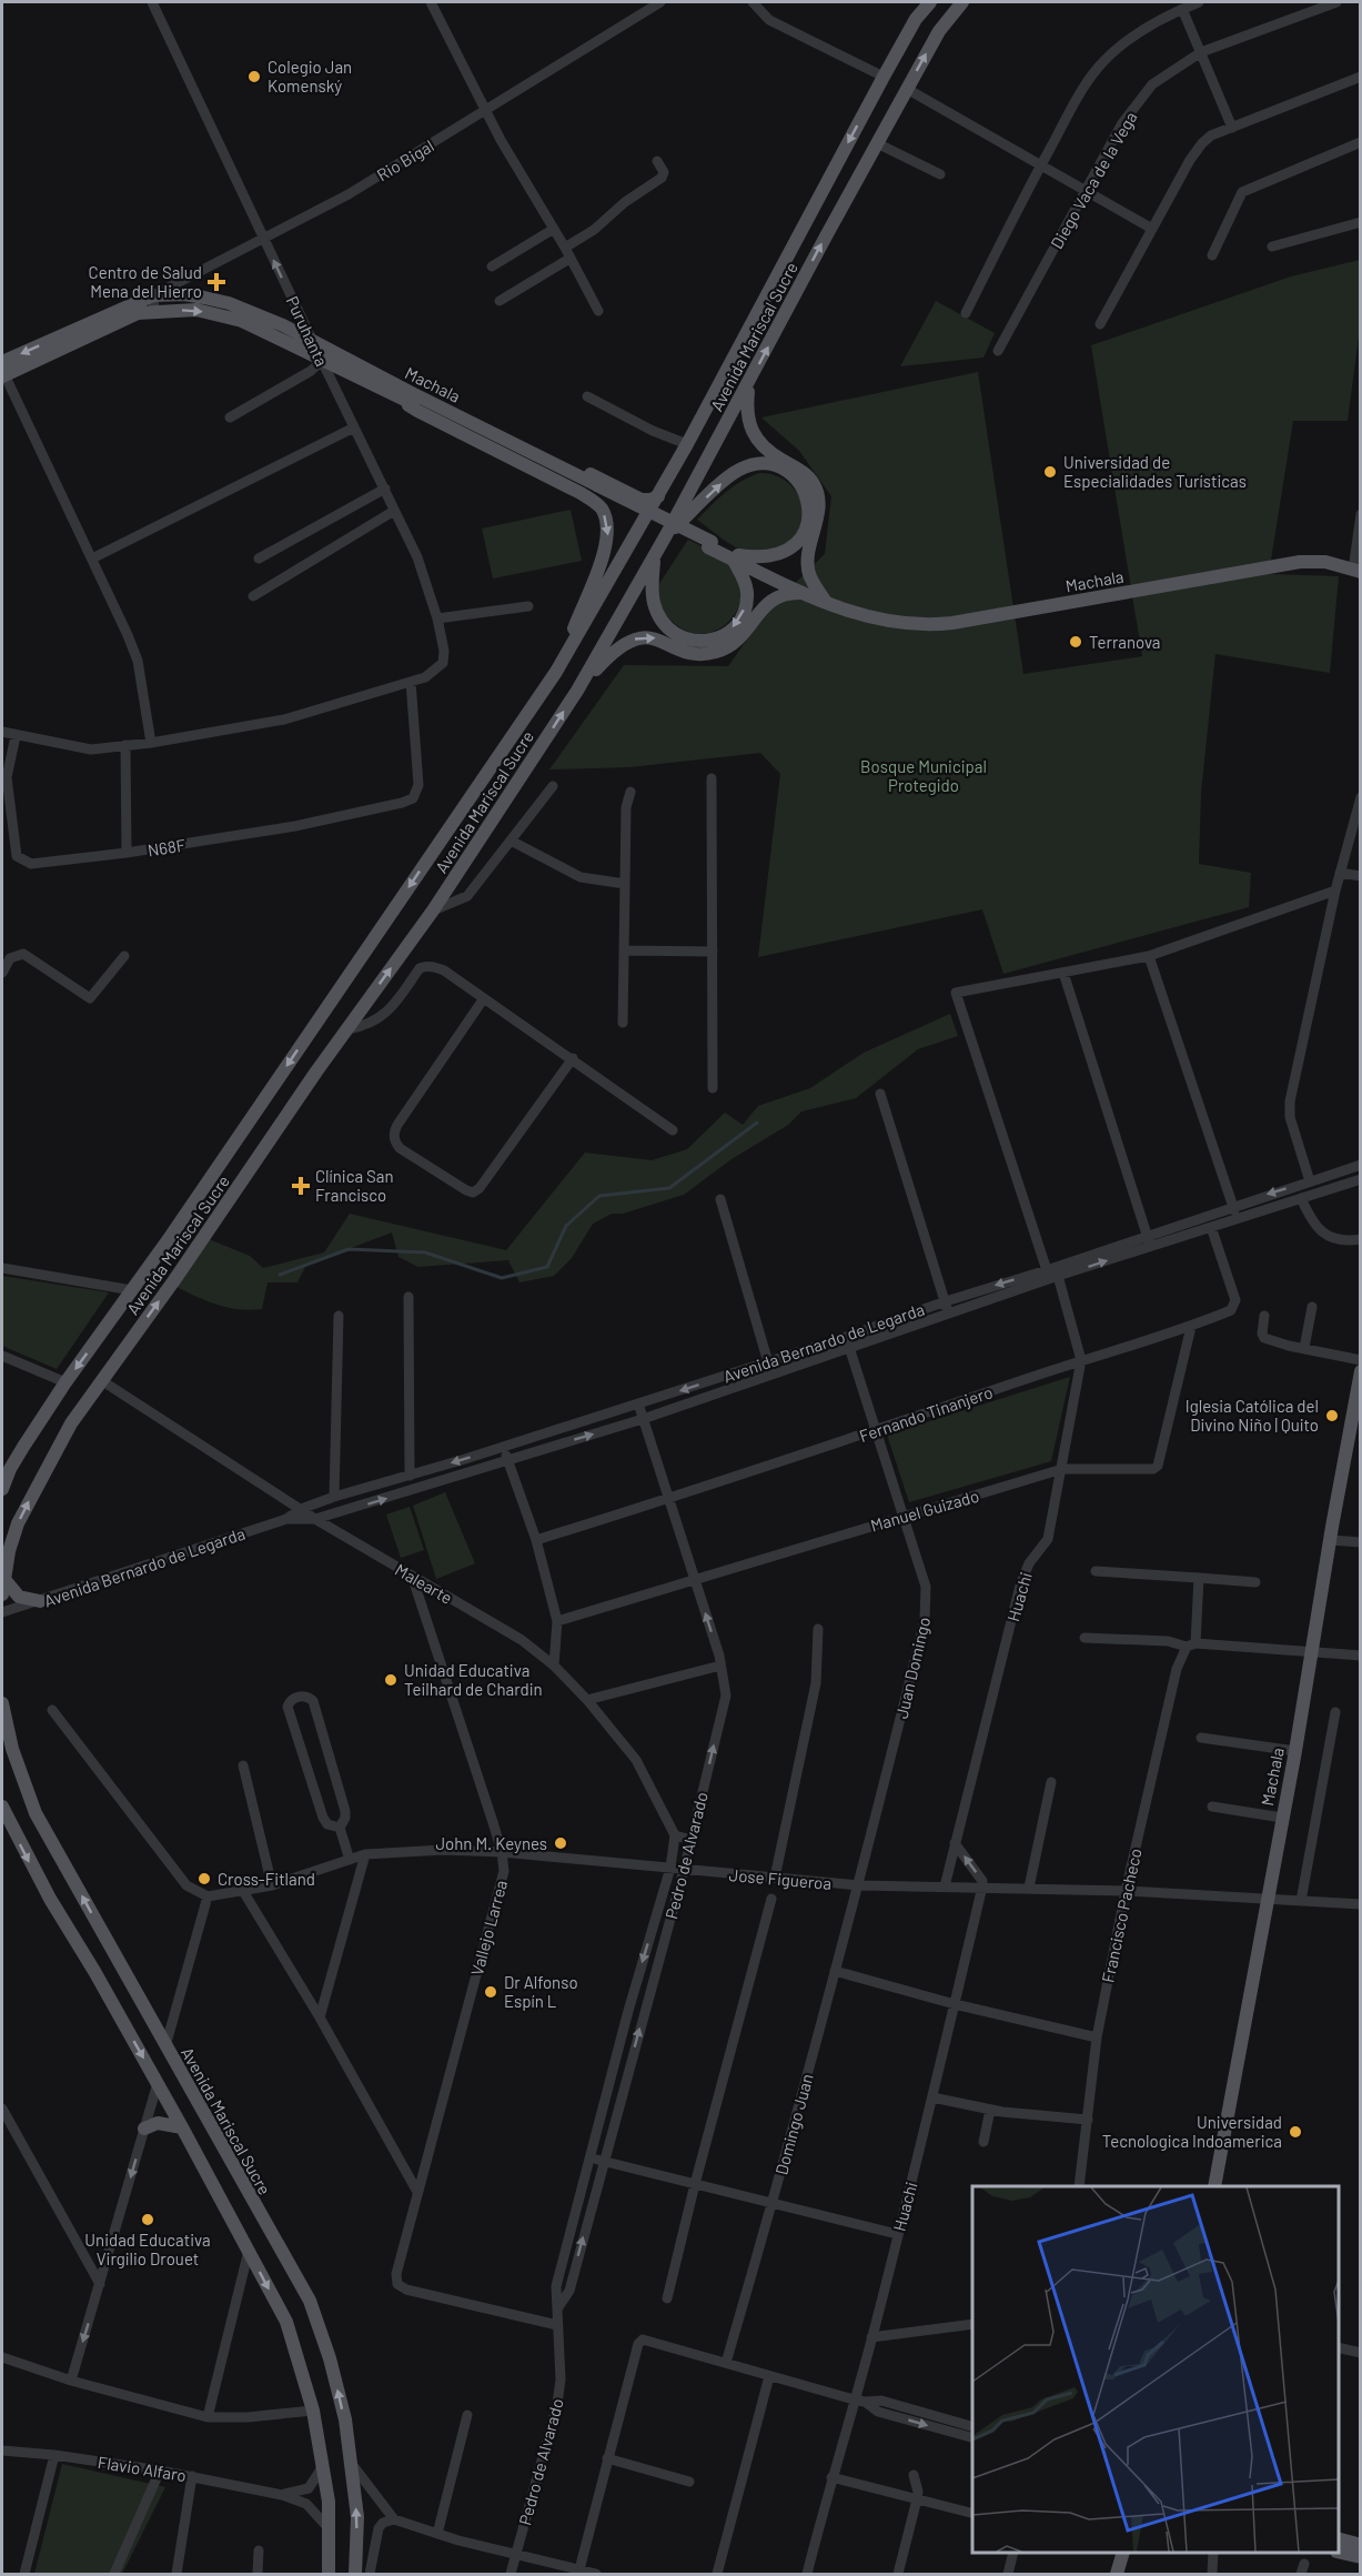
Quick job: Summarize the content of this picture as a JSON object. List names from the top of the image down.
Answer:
{
  "streets": {
    "main road": ["Avenida Mariscal Sucre", "Machala"],
    "street": [
      "Rio Bigal",
      "Diego Vaca de la Vega",
      "Puruhanta",
      "N68F",
      "Avenida Bernardo de Legarda",
      "Fernando Tinanjero",
      "Manuel Guizado",
      "Malearte",
      "Huachi",
      "Juan Domingo",
      "Pedro de Alvarado",
      "Jose Figueroa",
      "Francisco Pacheco",
      "Vallejo Larrea",
      "Domingo Juan",
      "Flavio Alfaro"
    ]
  },
  "crossings": [
    ["Rio Bigal", "Puruhanta"],
    ["Rio Bigal", "Machala"],
    ["Puruhanta", "Machala"],
    ["Puruhanta", "N68F"],
    ["Avenida Mariscal Sucre", "Malearte"],
    ["Machala", "Jose Figueroa"],
    ["Avenida Bernardo de Legarda", "Fernando Tinanjero"],
    ["Avenida Bernardo de Legarda", "Malearte"],
    ["Avenida Bernardo de Legarda", "Huachi"],
    ["Avenida Bernardo de Legarda", "Juan Domingo"],
    ["Avenida Bernardo de Legarda", "Pedro de Alvarado"],
    ["Fernando Tinanjero", "Manuel Guizado"],
    ["Fernando Tinanjero", "Huachi"],
    ["Fernando Tinanjero", "Juan Domingo"],
    ["Fernando Tinanjero", "Pedro de Alvarado"],
    ["Manuel Guizado", "Huachi"],
    ["Manuel Guizado", "Juan Domingo"],
    ["Manuel Guizado", "Pedro de Alvarado"],
    ["Malearte", "Pedro de Alvarado"],
    ["Malearte", "Vallejo Larrea"],
    ["Huachi", "Jose Figueroa"],
    ["Juan Domingo", "Jose Figueroa"],
    ["Juan Domingo", "Domingo Juan"],
    ["Pedro de Alvarado", "Jose Figueroa"],
    ["Pedro de Alvarado", "Vallejo Larrea"],
    ["Jose Figueroa", "Francisco Pacheco"],
    ["Jose Figueroa", "Vallejo Larrea"],
    ["Jose Figueroa", "Domingo Juan"]
  ],
  "parks": ["Bosque Municipal Protegido"],
  "places": {
    "other": [
      "Colegio Jan Komenský",
      "Universidad de Especialidades Turísticas",
      "Terranova",
      "Iglesia Católica del Divino Niño | Quito",
      "Unidad Educativa Teilhard de Chardin",
      "John M. Keynes",
      "Cross-Fitland",
      "Dr Alfonso Espín L",
      "Universidad Tecnologica Indoamerica",
      "Unidad Educativa Virgilio Drouet"
    ],
    "health": ["Centro de Salud Mena del Hierro", "Clínica San Francisco"]
  }
}
